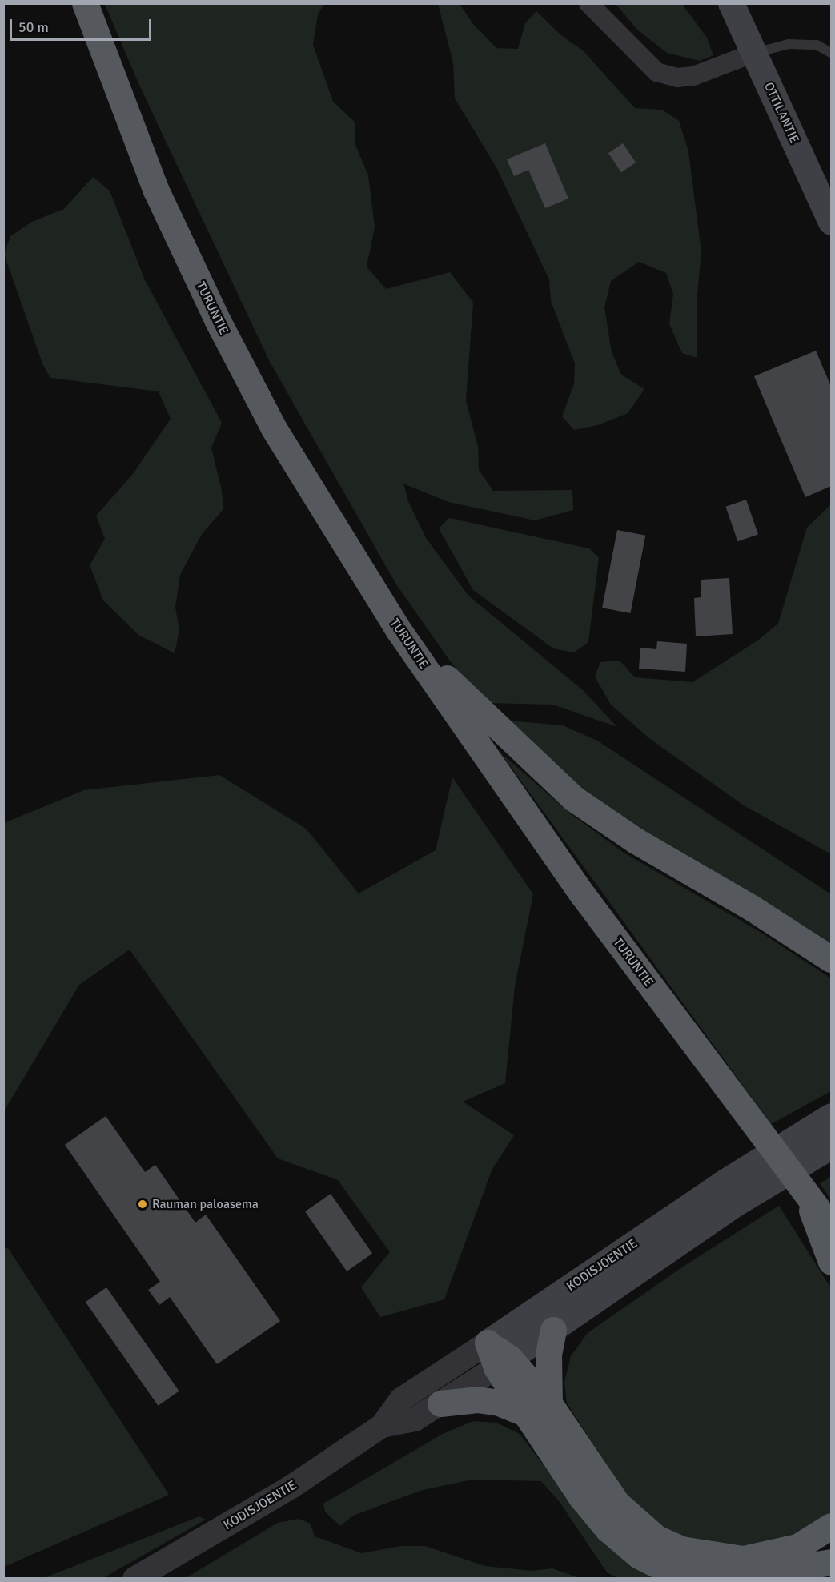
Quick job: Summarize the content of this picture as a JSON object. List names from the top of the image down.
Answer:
{
  "streets": {
    "highway": ["TURUNTIE"],
    "main road": ["OTTILANTIE", "KODISJOENTIE"]
  },
  "places": ["Rauman paloasema"],
  "scale_bar": "50 m"
}
